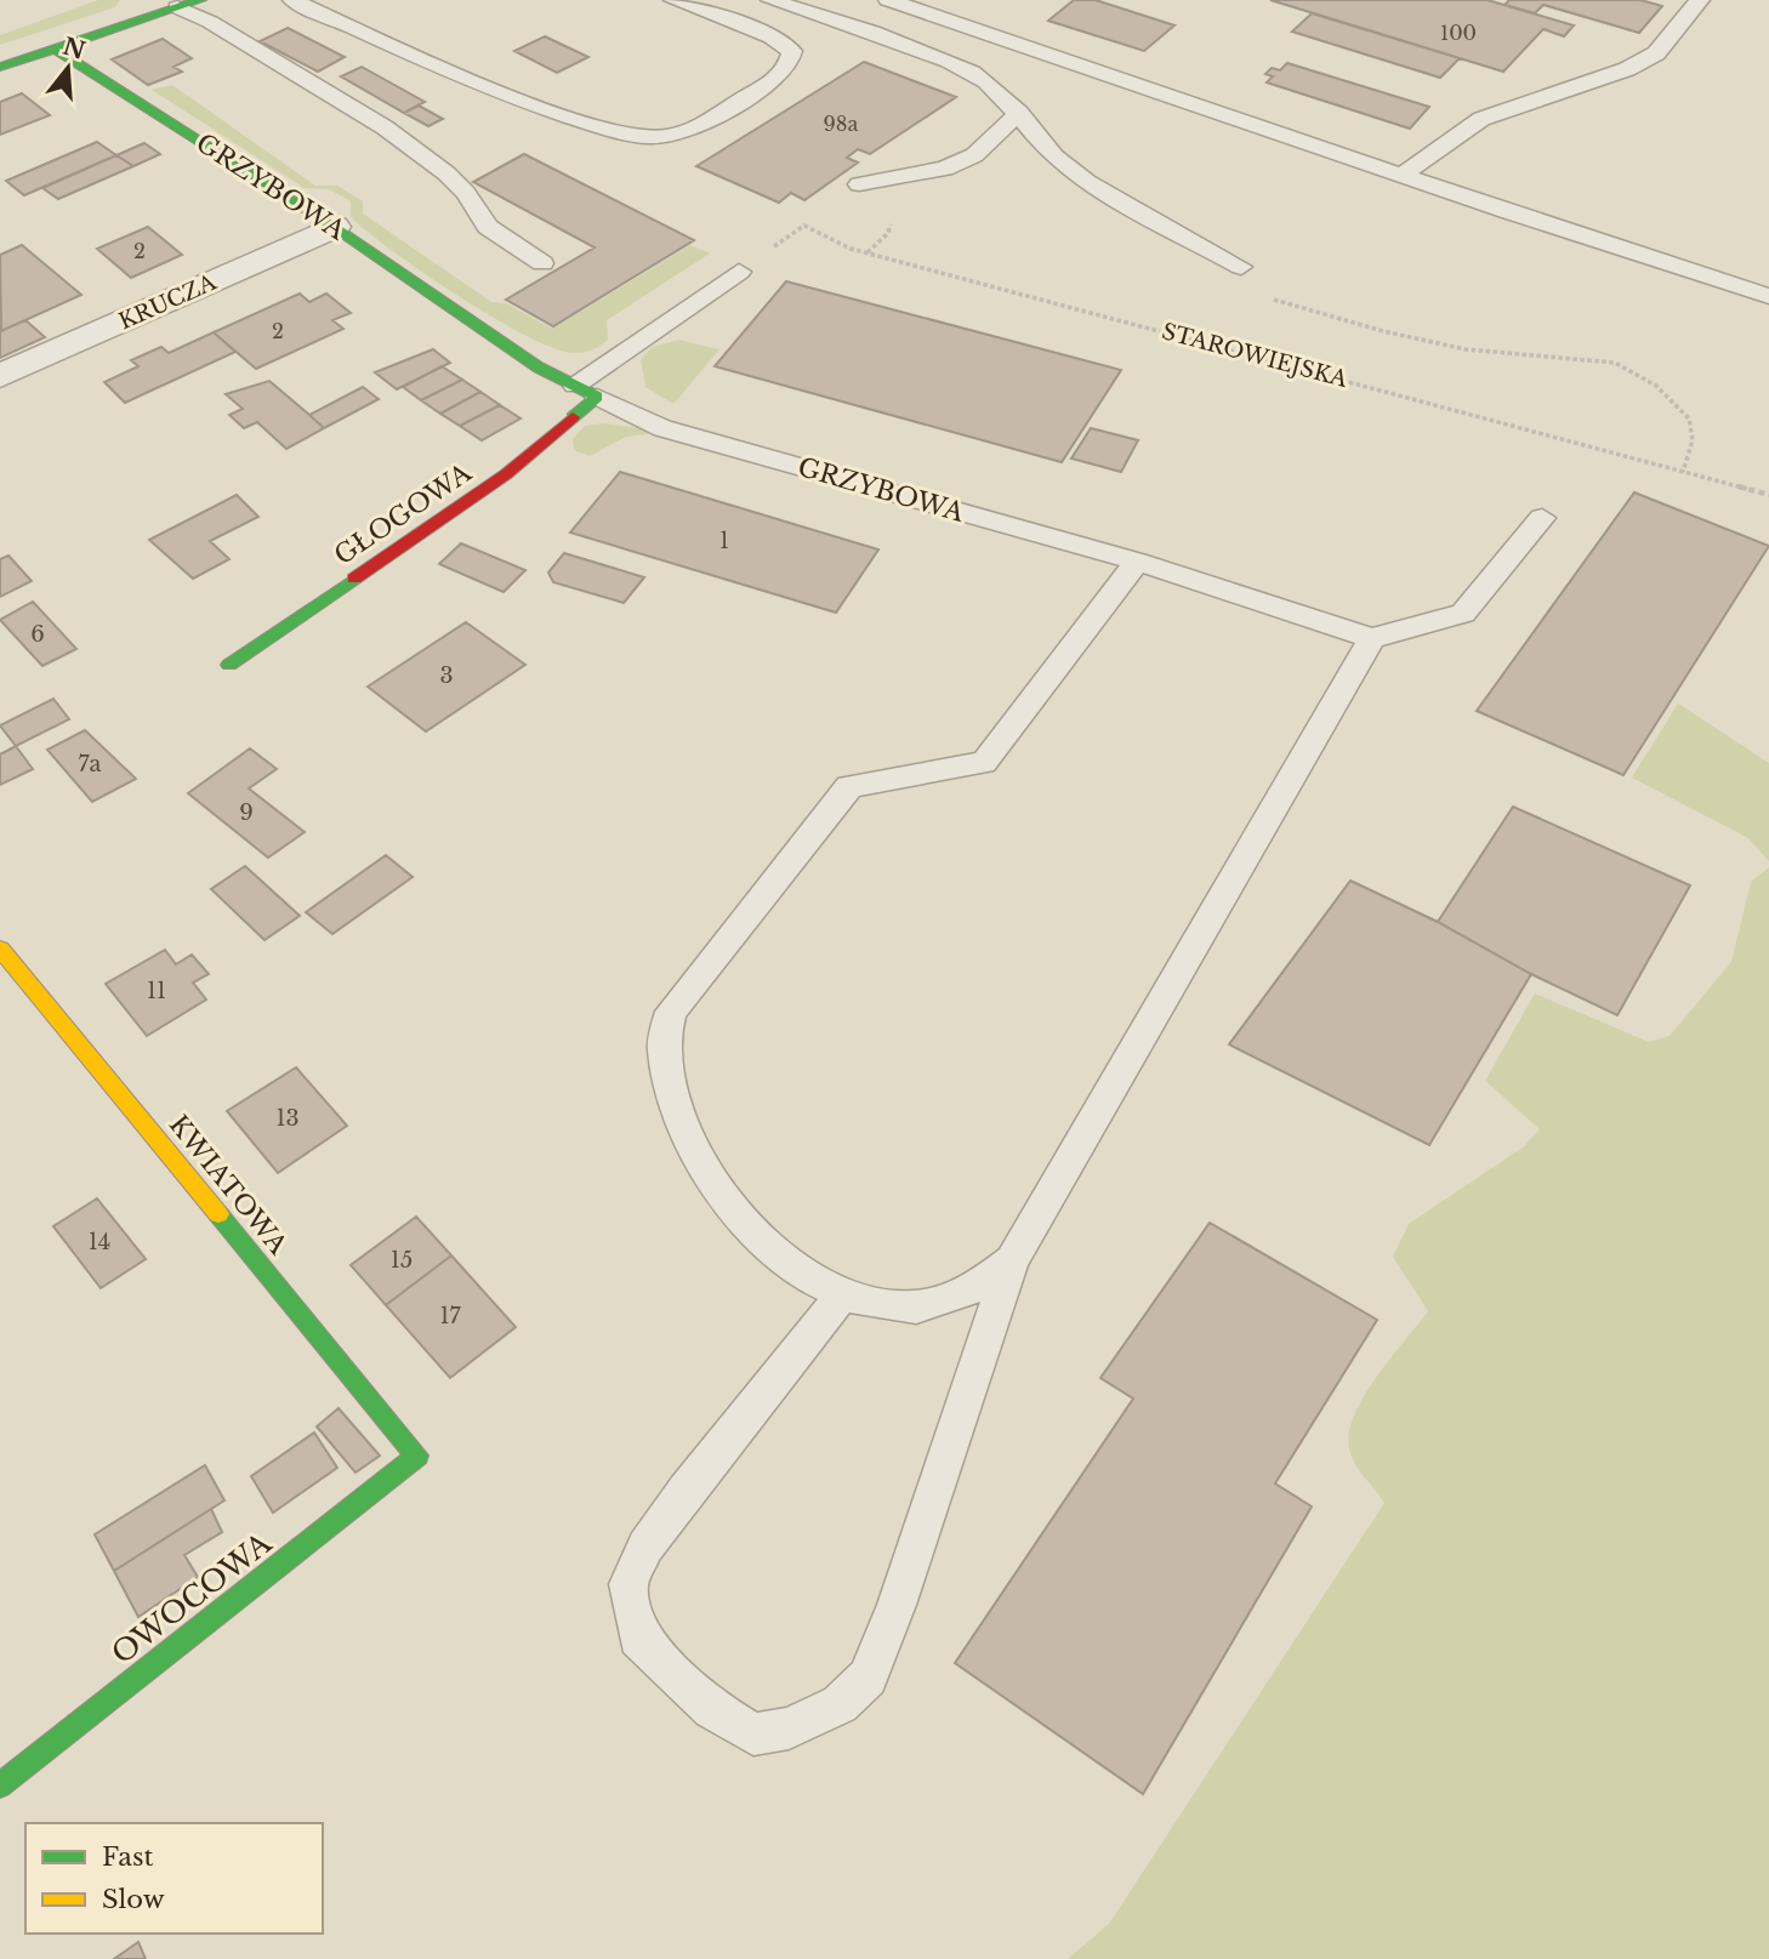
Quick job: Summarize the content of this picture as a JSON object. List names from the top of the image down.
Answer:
{
  "streets": {
    "street": [
      "GRZYBOWA",
      "KRUCZA",
      "GŁOGOWA",
      "KWIATOWA",
      "OWOCOWA"
    ],
    "path": ["STAROWIEJSKA"]
  },
  "crossings": [
    ["GRZYBOWA", "KRUCZA"],
    ["GRZYBOWA", "GŁOGOWA"],
    ["KWIATOWA", "OWOCOWA"]
  ],
  "house_numbers": [
    "100",
    "98a",
    "2",
    "2",
    "1",
    "6",
    "3",
    "7a",
    "9",
    "11",
    "13",
    "14",
    "15",
    "17"
  ],
  "legend": ["Fast", "Slow"],
  "north": "top"
}
